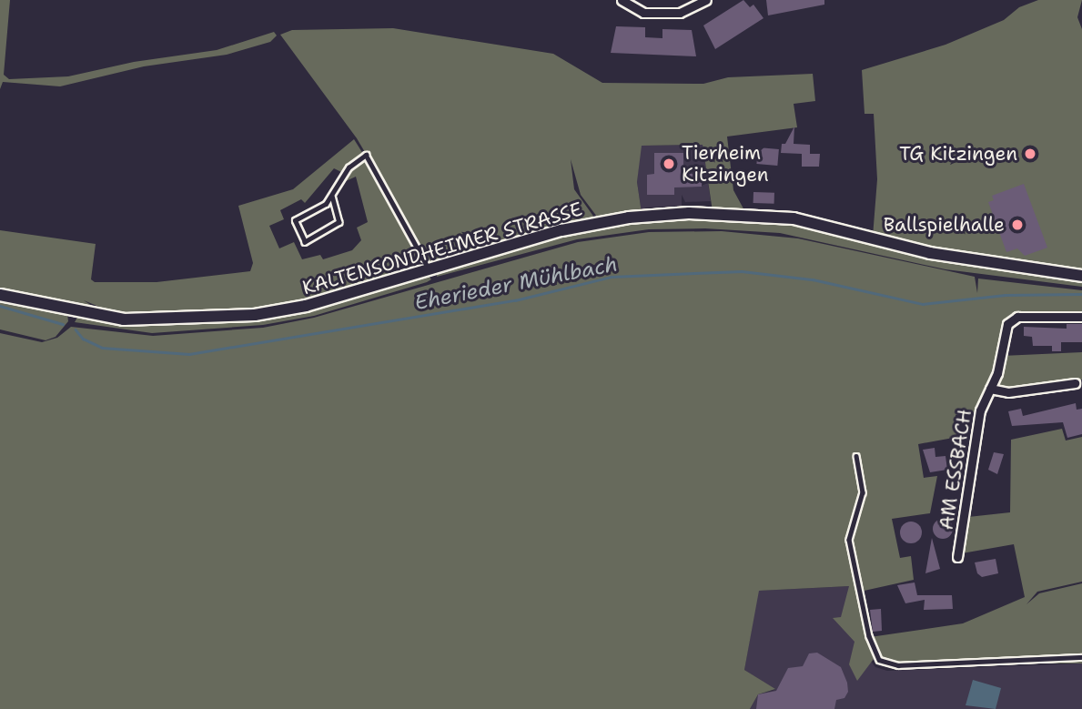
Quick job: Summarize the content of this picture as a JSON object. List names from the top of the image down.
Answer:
{
  "streets": {
    "main road": ["KALTENSONDHEIMER STRASSE"],
    "street": ["AM ESSBACH"]
  },
  "water": ["Eherieder Mühlbach"],
  "places": ["TG Kitzingen", "Tierheim Kitzingen", "Ballspielhalle"]
}
